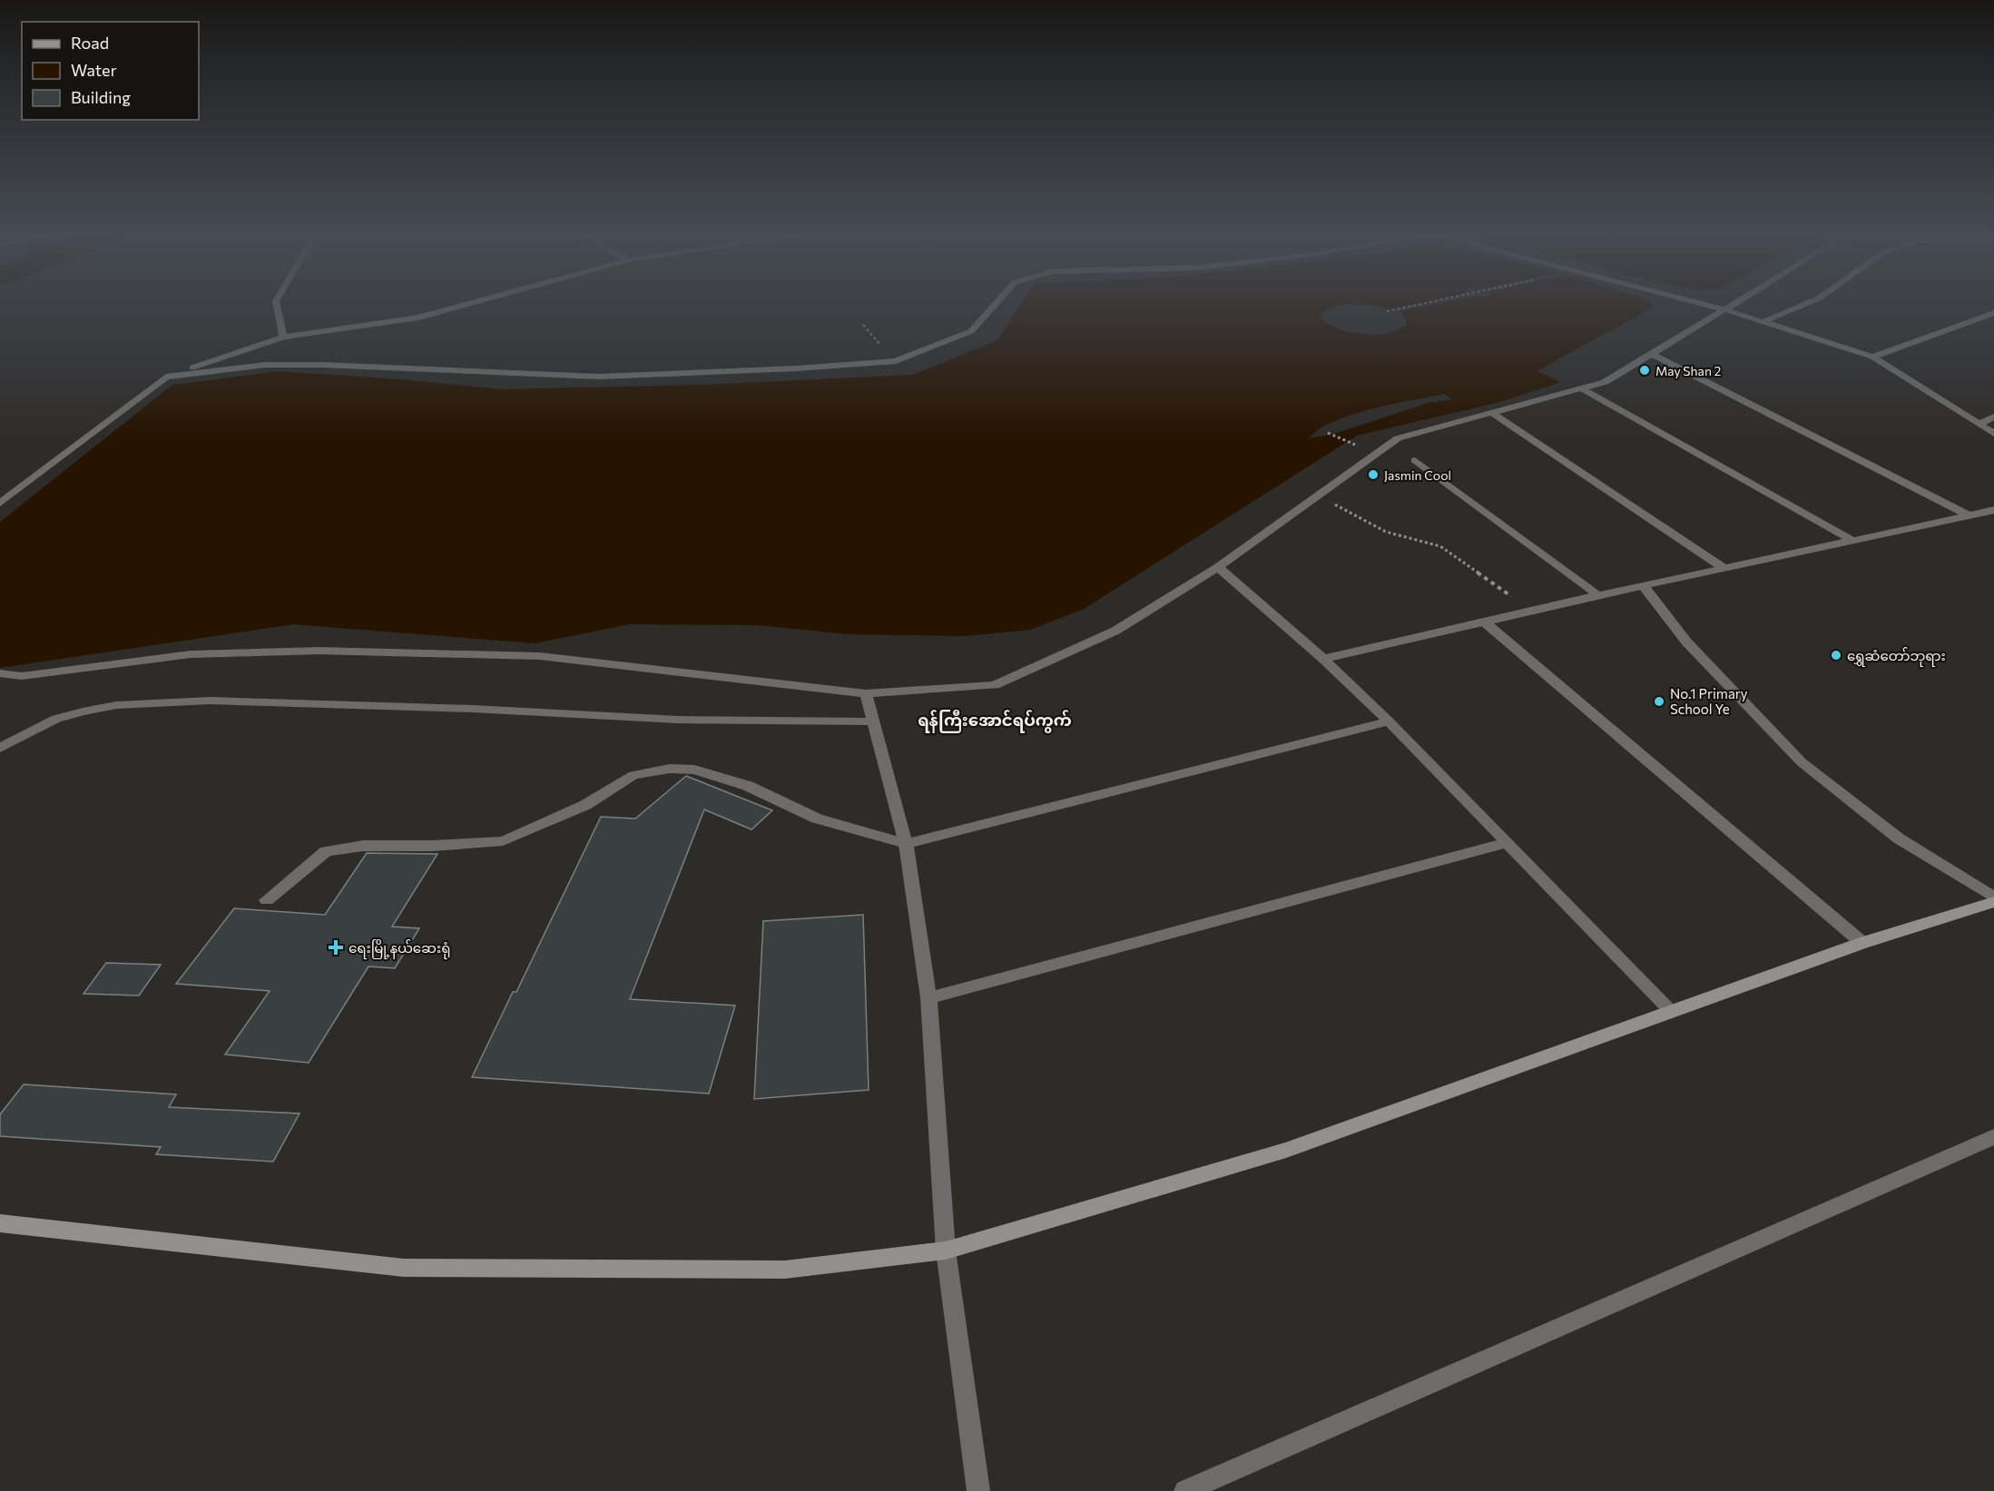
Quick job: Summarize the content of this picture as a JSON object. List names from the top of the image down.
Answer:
{
  "districts": ["ရန်ကြီးအောင်ရပ်ကွက်"],
  "places": {
    "other": [
      "May Shan 2",
      "Jasmin Cool",
      "ရွှေဆံတော်ဘုရား",
      "No.1 Primary School Ye"
    ],
    "health": ["ရေးမြို့နယ်ဆေးရုံ"]
  },
  "legend": ["Road", "Water", "Building"]
}
